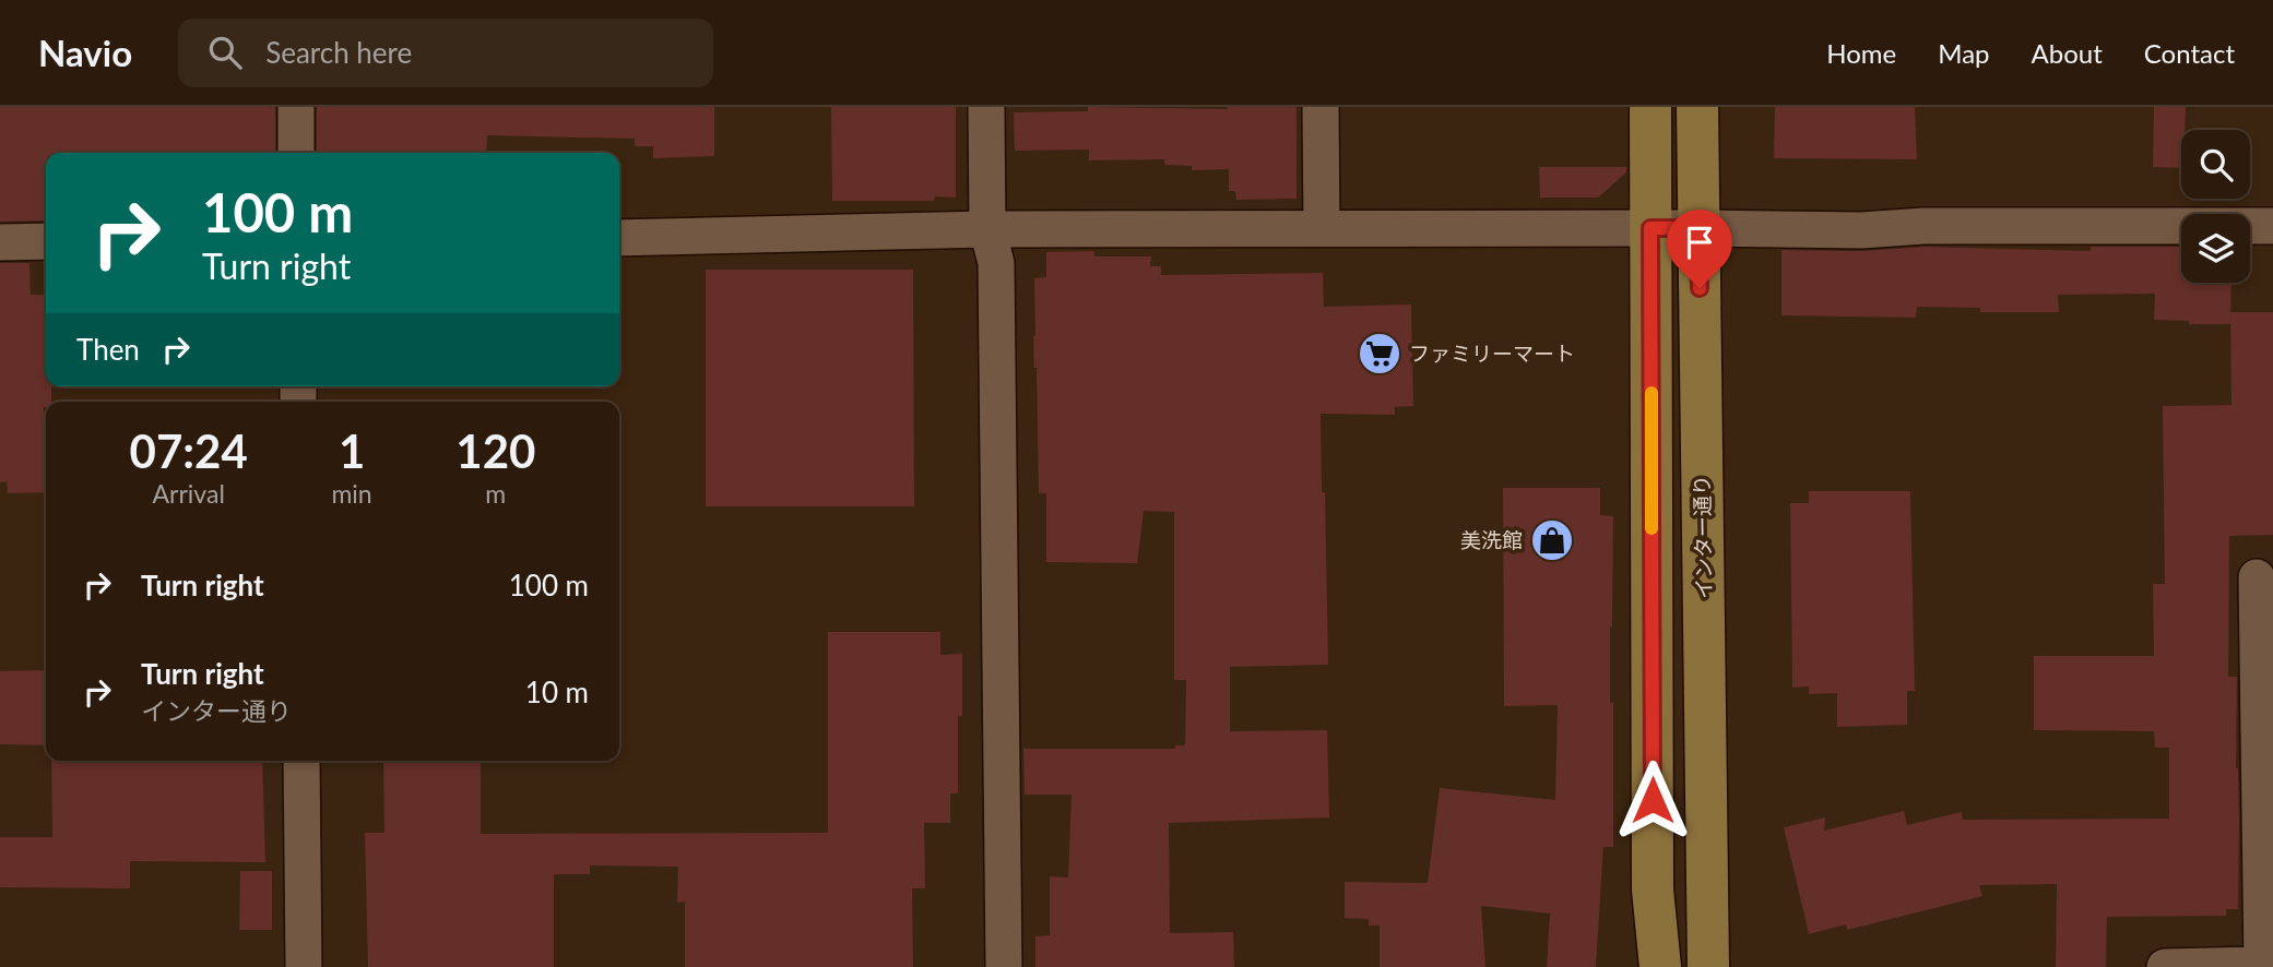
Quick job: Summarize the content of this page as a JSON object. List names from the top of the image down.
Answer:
{
  "streets": {
    "main road": ["インター通り"]
  },
  "places": {
    "supermarket": ["ファミリーマート"],
    "shop": ["美洗館"]
  },
  "page": {
    "header": "Navio",
    "search": "Search here",
    "nav": [
      "Home",
      "Map",
      "About",
      "Contact"
    ],
    "turn": ["100 m", "Turn right"],
    "then": "Then",
    "eta": [
      "07:24",
      "Arrival",
      "1",
      "min",
      "120",
      "m"
    ],
    "list": [
      {
        "name": "Turn right",
        "value": "100 m"
      },
      {
        "name": "Turn right",
        "note": "インター通り",
        "value": "10 m"
      }
    ]
  }
}
